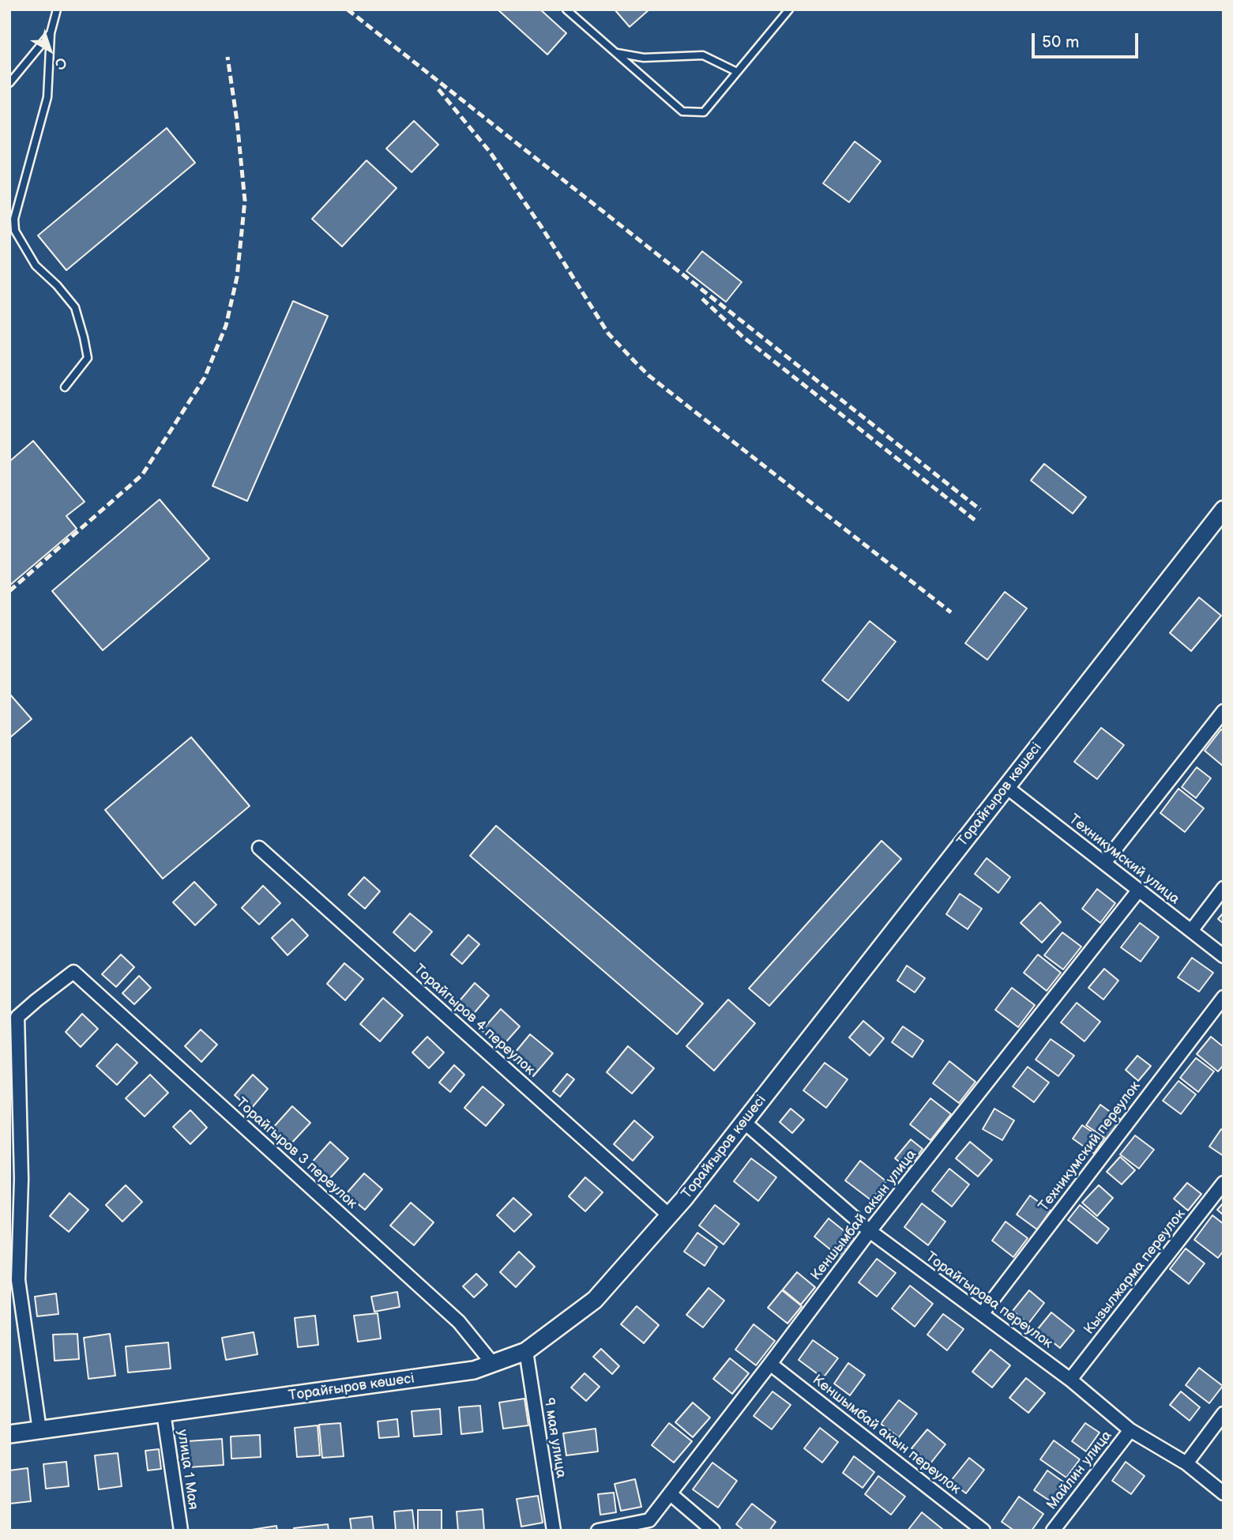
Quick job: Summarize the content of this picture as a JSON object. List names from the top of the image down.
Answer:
{
  "streets": {
    "street": [
      "Торайғыров көшесі",
      "Техникумский улица",
      "Торайгыров 4 переулок",
      "Техникумский переулок",
      "Торайгыров 3 переулок",
      "Кеншымбай акын улица",
      "Кызылжарма переулок",
      "Торайгырова переулок",
      "Кеншымбай акын переулок",
      "9 мая улица",
      "улица 1 Мая",
      "Майлин улица"
    ]
  },
  "crossings": [
    ["Торайғыров көшесі", "Техникумский улица"],
    ["Торайғыров көшесі", "Торайгыров 4 переулок"],
    ["Торайғыров көшесі", "Торайгыров 3 переулок"],
    ["Торайғыров көшесі", "Торайгырова переулок"],
    ["Торайғыров көшесі", "9 мая улица"],
    ["Торайғыров көшесі", "улица 1 Мая"],
    ["Техникумский улица", "Кеншымбай акын улица"],
    ["Техникумский переулок", "Торайгырова переулок"],
    ["Кеншымбай акын улица", "Торайгырова переулок"],
    ["Кеншымбай акын улица", "Кеншымбай акын переулок"],
    ["Кызылжарма переулок", "Торайгырова переулок"],
    ["Торайгырова переулок", "Майлин улица"]
  ],
  "scale_bar": "50 m",
  "north": "bottom right"
}
